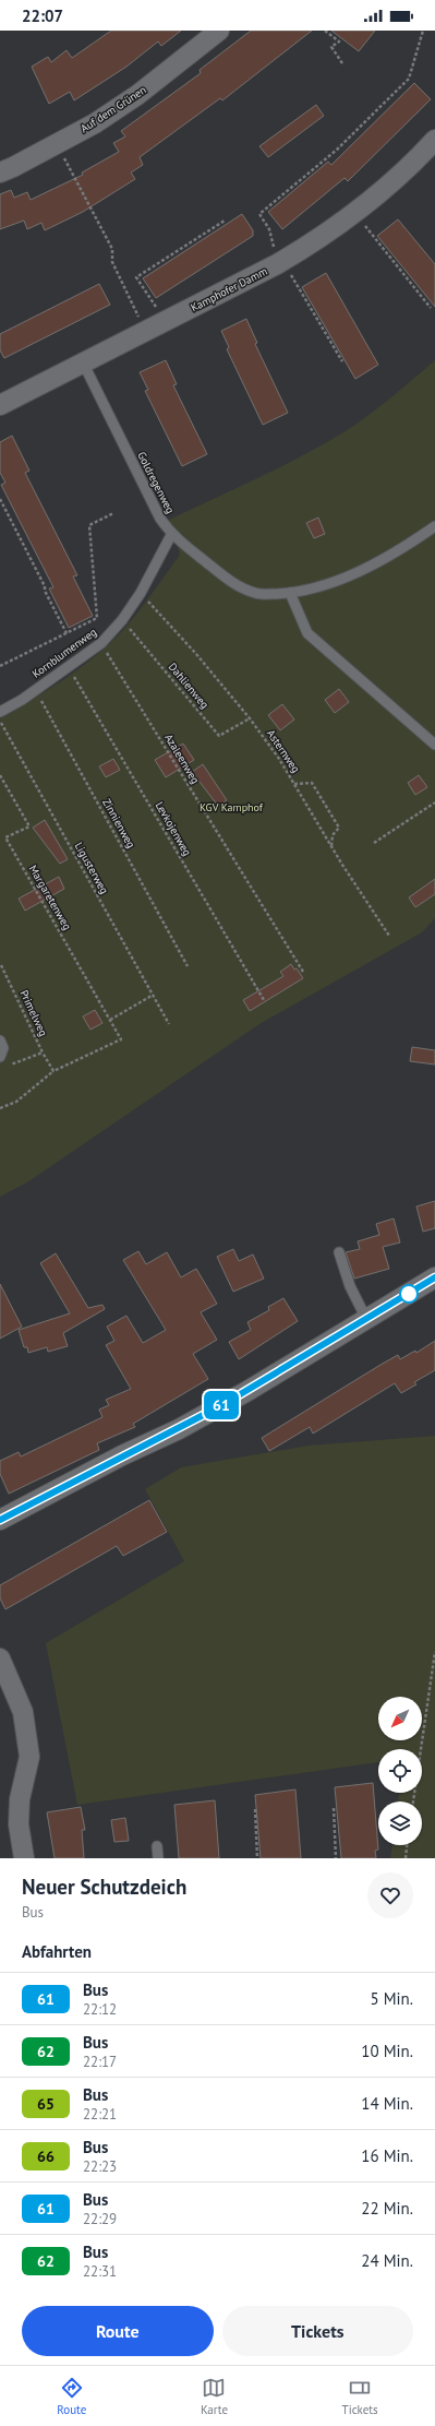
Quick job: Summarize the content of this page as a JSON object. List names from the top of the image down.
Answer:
{
  "streets": {
    "street": ["Auf dem Grünen", "Kamphofer Damm"],
    "lane": ["Goldregenweg", "Kornblumenweg"],
    "path": [
      "Dahlienweg",
      "Asternweg",
      "Azaleenweg",
      "Zinnienweg",
      "Levkojenweg",
      "Ligusterweg",
      "Margaretenweg",
      "Primelweg"
    ]
  },
  "crossings": [
    ["Kamphofer Damm", "Goldregenweg"],
    ["Goldregenweg", "Kornblumenweg"],
    ["Kornblumenweg", "Dahlienweg"],
    ["Kornblumenweg", "Asternweg"],
    ["Kornblumenweg", "Azaleenweg"],
    ["Kornblumenweg", "Zinnienweg"],
    ["Kornblumenweg", "Levkojenweg"],
    ["Dahlienweg", "Asternweg"]
  ],
  "parks": ["KGV Kamphof"],
  "lines": ["bus line 61"],
  "north": "bottom left",
  "page": {
    "status": "22:07",
    "on_map": "61",
    "heading": [
      ["Neuer Schutzdeich", "Bus"],
      "Abfahrten"
    ],
    "list": [
      {
        "mark": "61",
        "name": "Bus",
        "note": "22:12",
        "value": "5 Min."
      },
      {
        "mark": "62",
        "name": "Bus",
        "note": "22:17",
        "value": "10 Min."
      },
      {
        "mark": "65",
        "name": "Bus",
        "note": "22:21",
        "value": "14 Min."
      },
      {
        "mark": "66",
        "name": "Bus",
        "note": "22:23",
        "value": "16 Min."
      },
      {
        "mark": "61",
        "name": "Bus",
        "note": "22:29",
        "value": "22 Min."
      },
      {
        "mark": "62",
        "name": "Bus",
        "note": "22:31",
        "value": "24 Min."
      }
    ],
    "buttons": ["Route", "Tickets"],
    "tabs": ["Route", "Karte", "Tickets"]
  }
}
